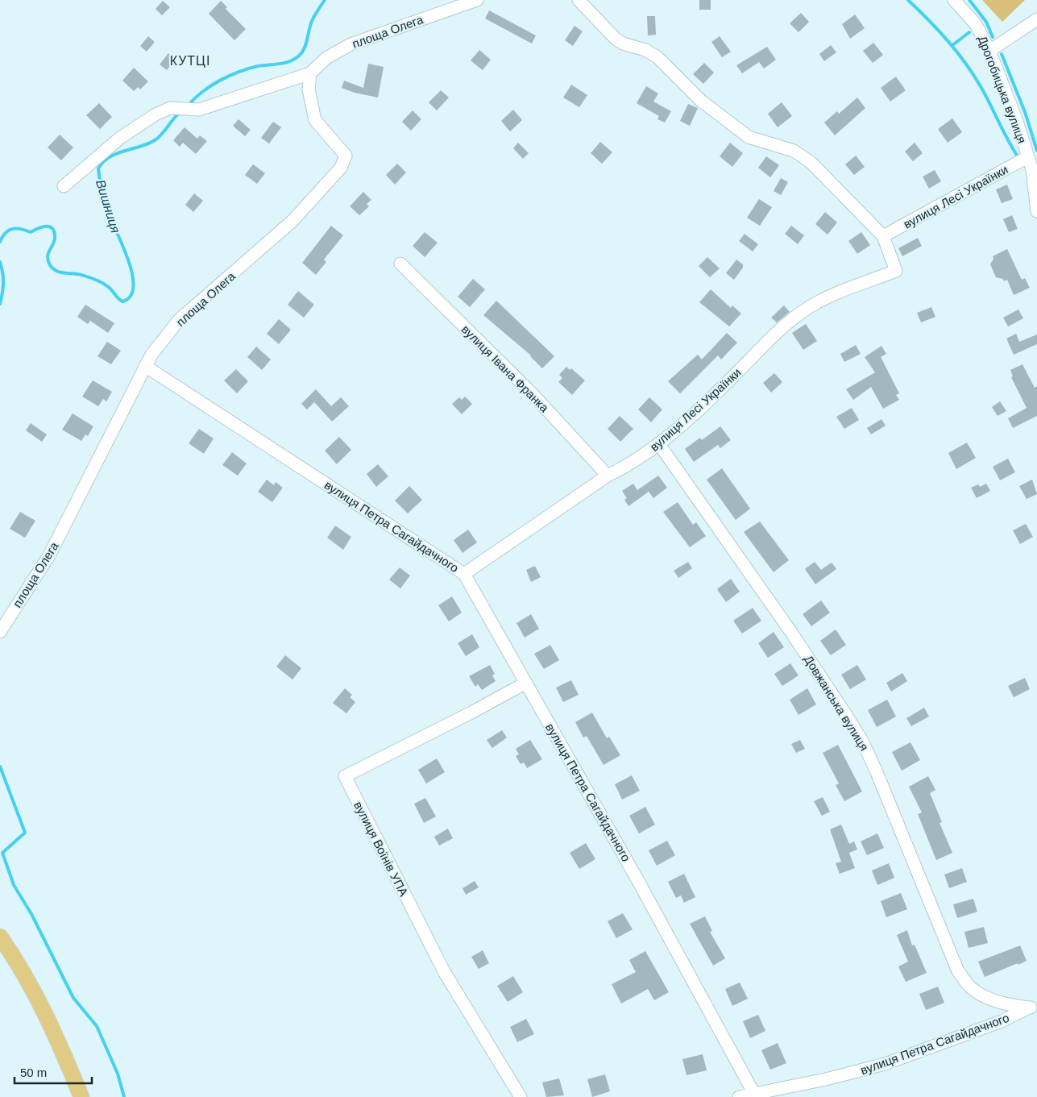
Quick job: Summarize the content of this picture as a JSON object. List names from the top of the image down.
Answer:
{
  "streets": {
    "street": [
      "площа Олега",
      "Дрогобицька вулиця",
      "вулиця Лесі Українки",
      "вулиця Івана Франка",
      "вулиця Петра Сагайдачного",
      "Довжанська вулиця",
      "вулиця Воїнів УПА"
    ]
  },
  "crossings": [
    ["площа Олега", "вулиця Петра Сагайдачного"],
    ["Дрогобицька вулиця", "вулиця Лесі Українки"],
    ["вулиця Лесі Українки", "вулиця Івана Франка"],
    ["вулиця Лесі Українки", "вулиця Петра Сагайдачного"],
    ["вулиця Лесі Українки", "Довжанська вулиця"],
    ["вулиця Петра Сагайдачного", "Довжанська вулиця"],
    ["вулиця Петра Сагайдачного", "вулиця Воїнів УПА"]
  ],
  "districts": ["КУТЦІ"],
  "water": ["Вишниця"],
  "scale_bar": "50 m"
}
